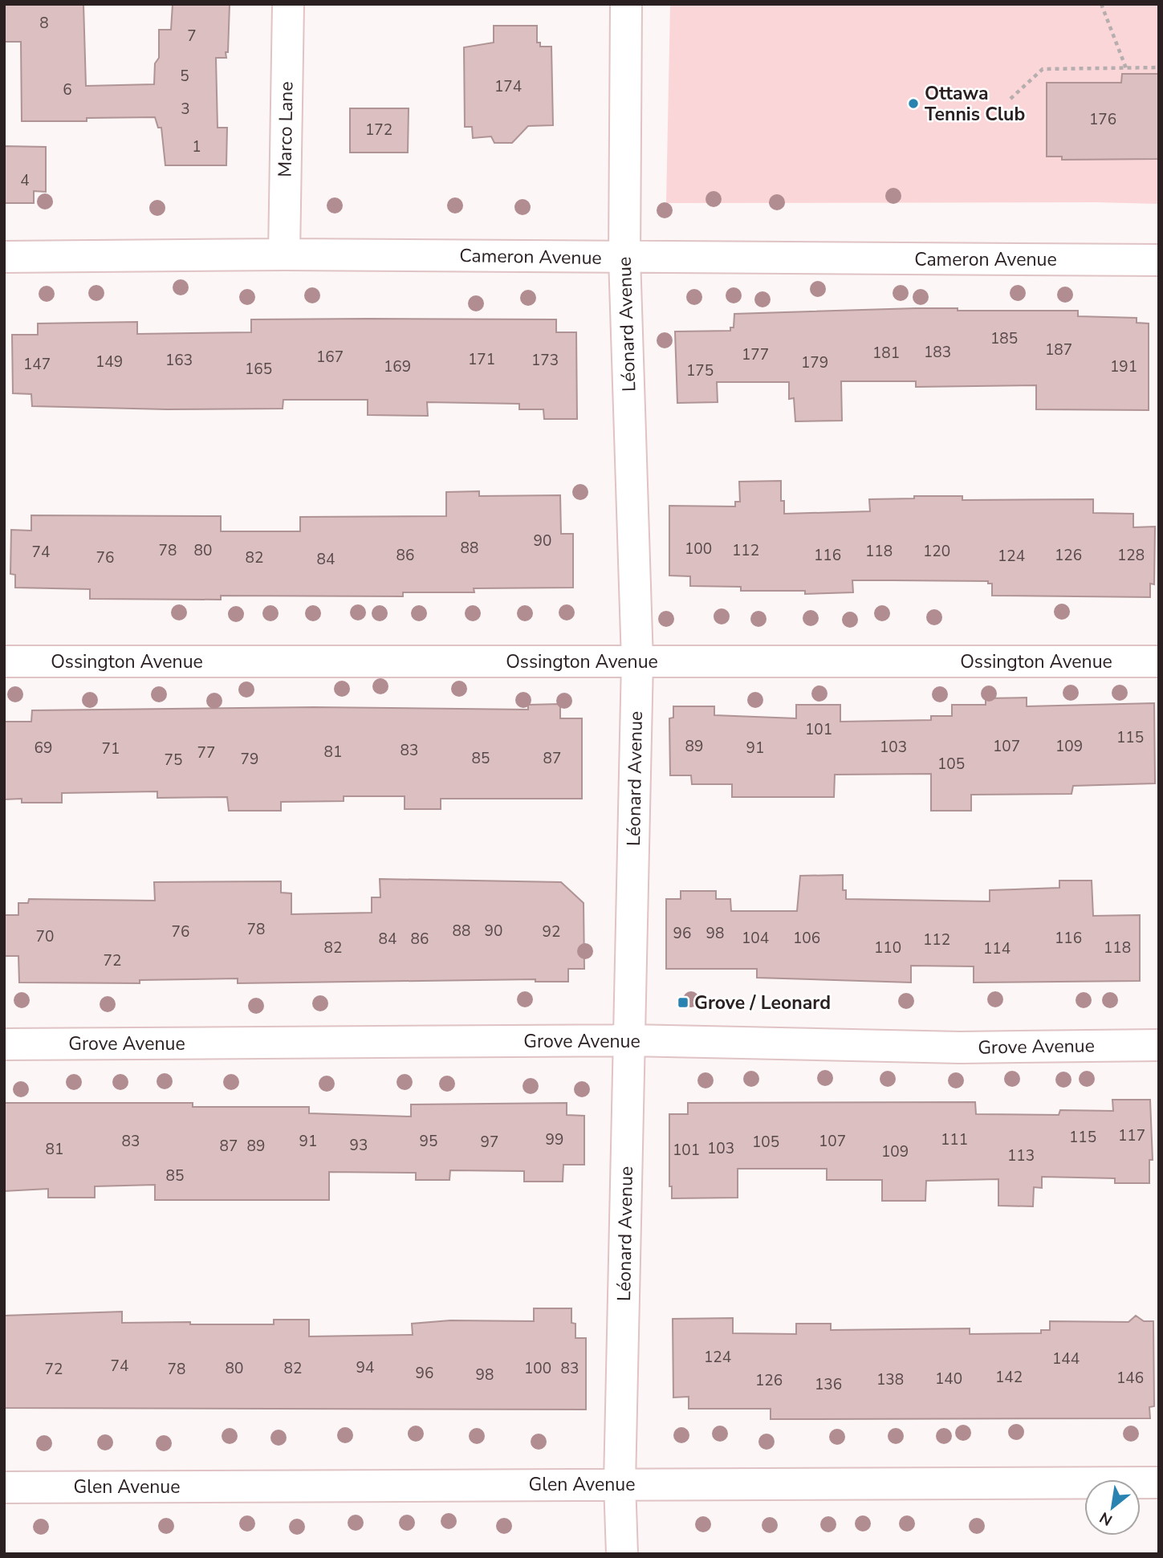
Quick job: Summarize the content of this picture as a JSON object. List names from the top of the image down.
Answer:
{
  "streets": {
    "street": [
      "Marco Lane",
      "Cameron Avenue",
      "Léonard Avenue",
      "Ossington Avenue",
      "Grove Avenue",
      "Glen Avenue"
    ]
  },
  "crossings": [
    ["Marco Lane", "Cameron Avenue"],
    ["Cameron Avenue", "Léonard Avenue"],
    ["Léonard Avenue", "Ossington Avenue"],
    ["Léonard Avenue", "Grove Avenue"],
    ["Léonard Avenue", "Glen Avenue"]
  ],
  "places": {
    "other": ["Ottawa Tennis Club"],
    "transit": ["Grove / Leonard"]
  },
  "house_numbers": [
    "8",
    "7",
    "5",
    "174",
    "6",
    "3",
    "176",
    "172",
    "1",
    "4",
    "185",
    "187",
    "183",
    "181",
    "177",
    "167",
    "171",
    "163",
    "173",
    "149",
    "179",
    "147",
    "169",
    "191",
    "165",
    "175",
    "90",
    "88",
    "100",
    "78",
    "80",
    "112",
    "118",
    "120",
    "74",
    "86",
    "116",
    "126",
    "128",
    "124",
    "76",
    "82",
    "84",
    "101",
    "115",
    "89",
    "107",
    "109",
    "103",
    "69",
    "91",
    "71",
    "83",
    "81",
    "77",
    "85",
    "87",
    "79",
    "75",
    "105",
    "78",
    "88",
    "90",
    "76",
    "92",
    "96",
    "98",
    "70",
    "104",
    "106",
    "116",
    "84",
    "86",
    "112",
    "82",
    "110",
    "118",
    "114",
    "72",
    "117",
    "115",
    "99",
    "111",
    "83",
    "91",
    "95",
    "107",
    "97",
    "105",
    "93",
    "87",
    "89",
    "103",
    "81",
    "101",
    "109",
    "113",
    "85",
    "124",
    "144",
    "74",
    "94",
    "80",
    "82",
    "100",
    "83",
    "72",
    "78",
    "96",
    "98",
    "142",
    "146",
    "140",
    "138",
    "126",
    "136"
  ],
  "north": "bottom left"
}
